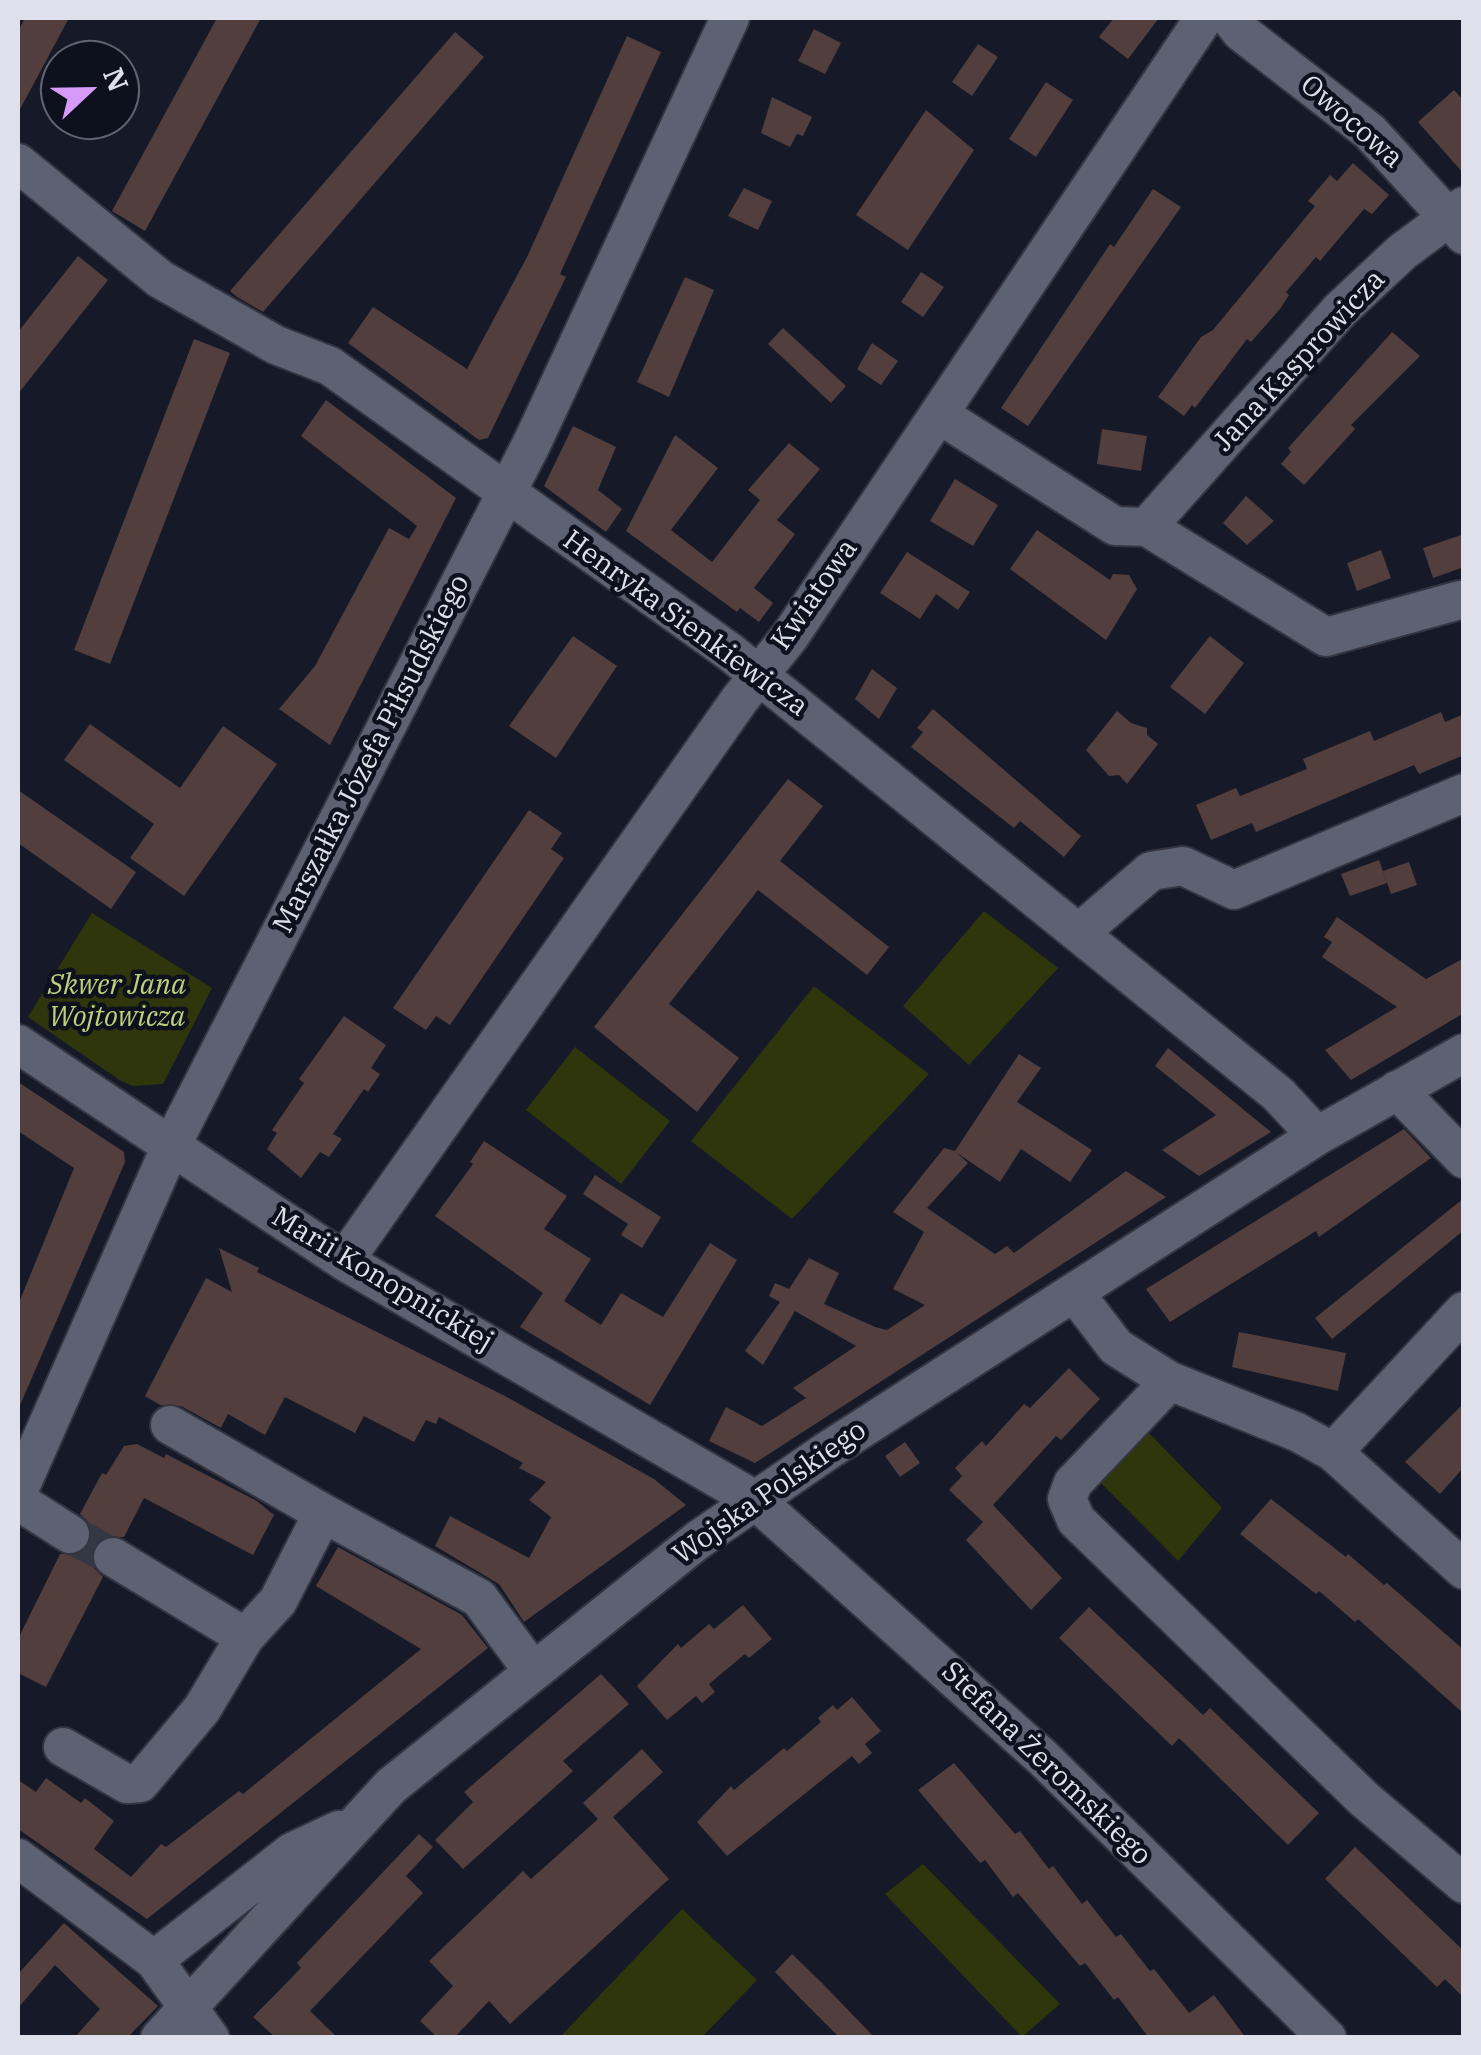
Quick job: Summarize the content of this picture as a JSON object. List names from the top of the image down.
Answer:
{
  "streets": {
    "street": [
      "Owocowa",
      "Jana Kasprowicza",
      "Kwiatowa",
      "Henryka Sienkiewicza",
      "Marszałka Józefa Piłsudskiego",
      "Marii Konopnickiej",
      "Wojska Polskiego",
      "Stefana Żeromskiego"
    ]
  },
  "crossings": [
    ["Owocowa", "Jana Kasprowicza"],
    ["Kwiatowa", "Henryka Sienkiewicza"],
    ["Kwiatowa", "Marii Konopnickiej"],
    ["Henryka Sienkiewicza", "Marszałka Józefa Piłsudskiego"],
    ["Henryka Sienkiewicza", "Wojska Polskiego"],
    ["Marszałka Józefa Piłsudskiego", "Marii Konopnickiej"],
    ["Marii Konopnickiej", "Wojska Polskiego"],
    ["Marii Konopnickiej", "Stefana Żeromskiego"],
    ["Wojska Polskiego", "Stefana Żeromskiego"]
  ],
  "parks": ["Skwer Jana Wojtowicza"],
  "north": "right"
}
